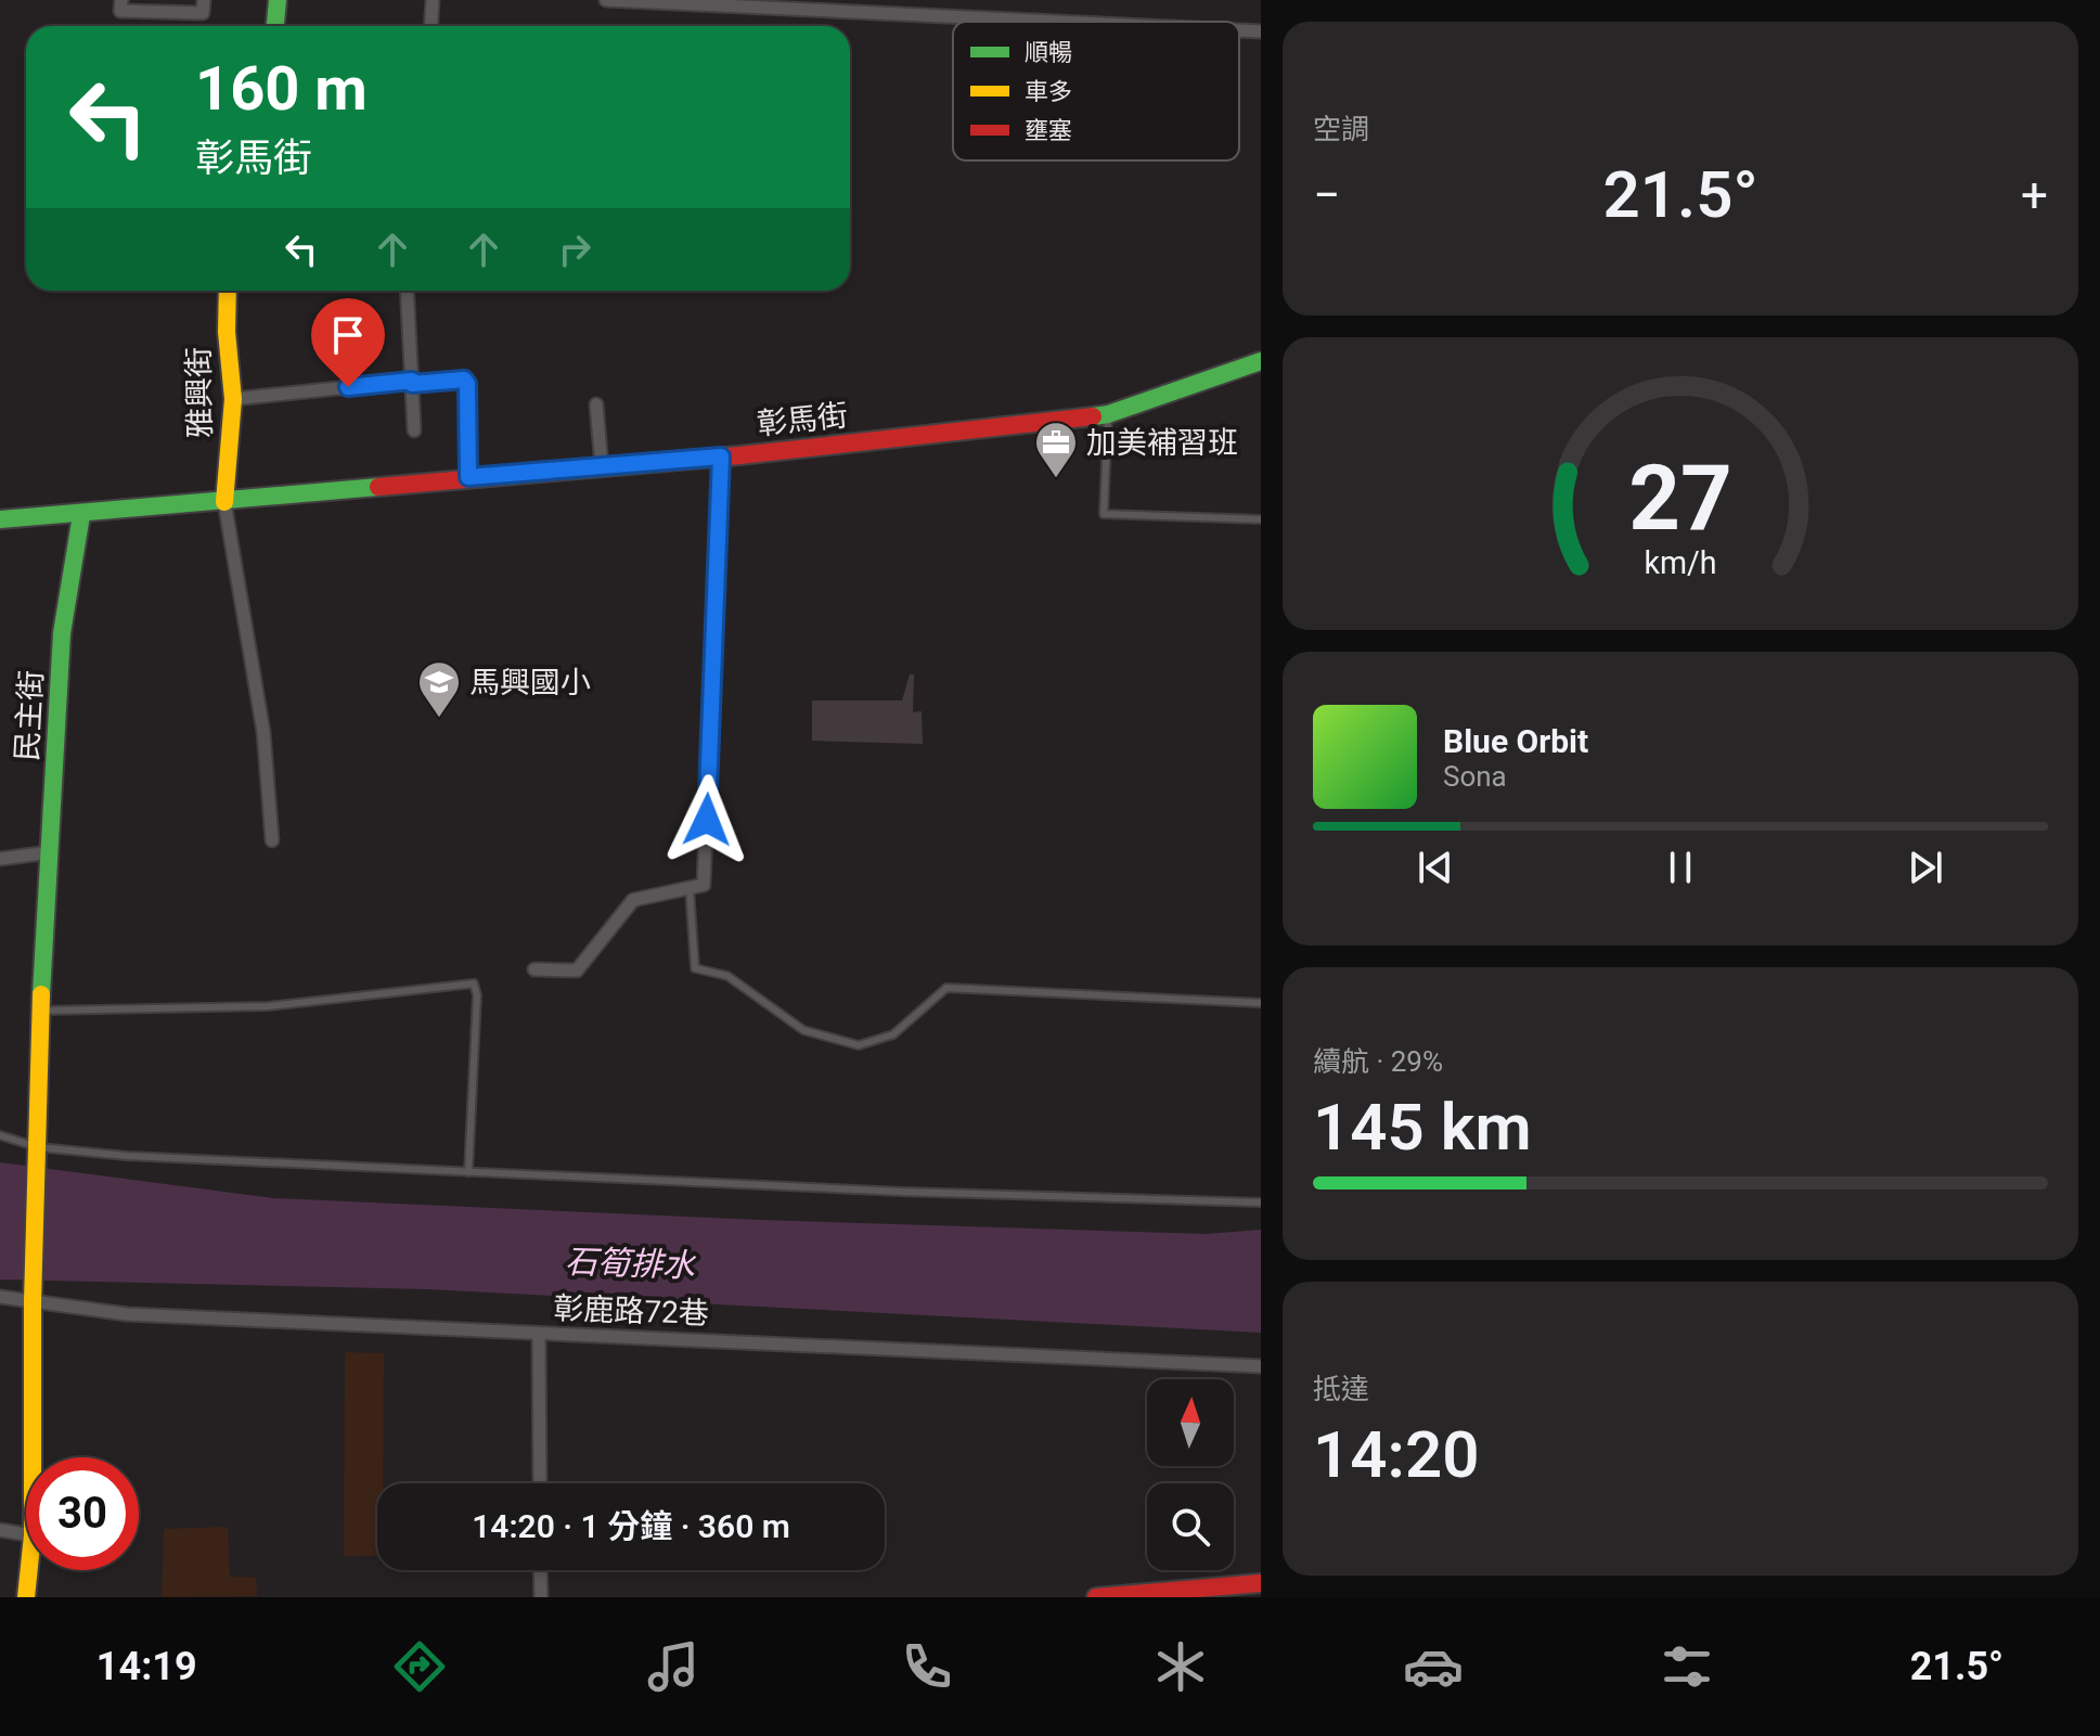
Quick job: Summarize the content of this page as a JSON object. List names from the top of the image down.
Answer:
{
  "streets": {
    "street": [
      "雅興街",
      "彰馬街",
      "民主街",
      "彰鹿路72巷"
    ]
  },
  "crossings": [
    ["雅興街", "彰馬街"],
    ["彰馬街", "民主街"],
    ["民主街", "彰鹿路72巷"]
  ],
  "water": ["石筍排水"],
  "places": {
    "office": ["加美補習班"],
    "school or university": ["馬興國小"]
  },
  "legend": ["順暢", "車多", "壅塞"],
  "north": "top",
  "page": {
    "tile": [
      "空調",
      ["續航 · 29%", "145 km"],
      ["抵達", "14:20"]
    ],
    "turn": ["160 m", "彰馬街"],
    "heat": ["−", "21.5°", "+"],
    "song": ["Blue Orbit", "Sona"],
    "limit": "30",
    "trip": "14:20 · 1 分鐘 · 360 m",
    "tabs": ["14:19", "21.5°"],
    "gauge": ["27", "km/h"]
  }
}
